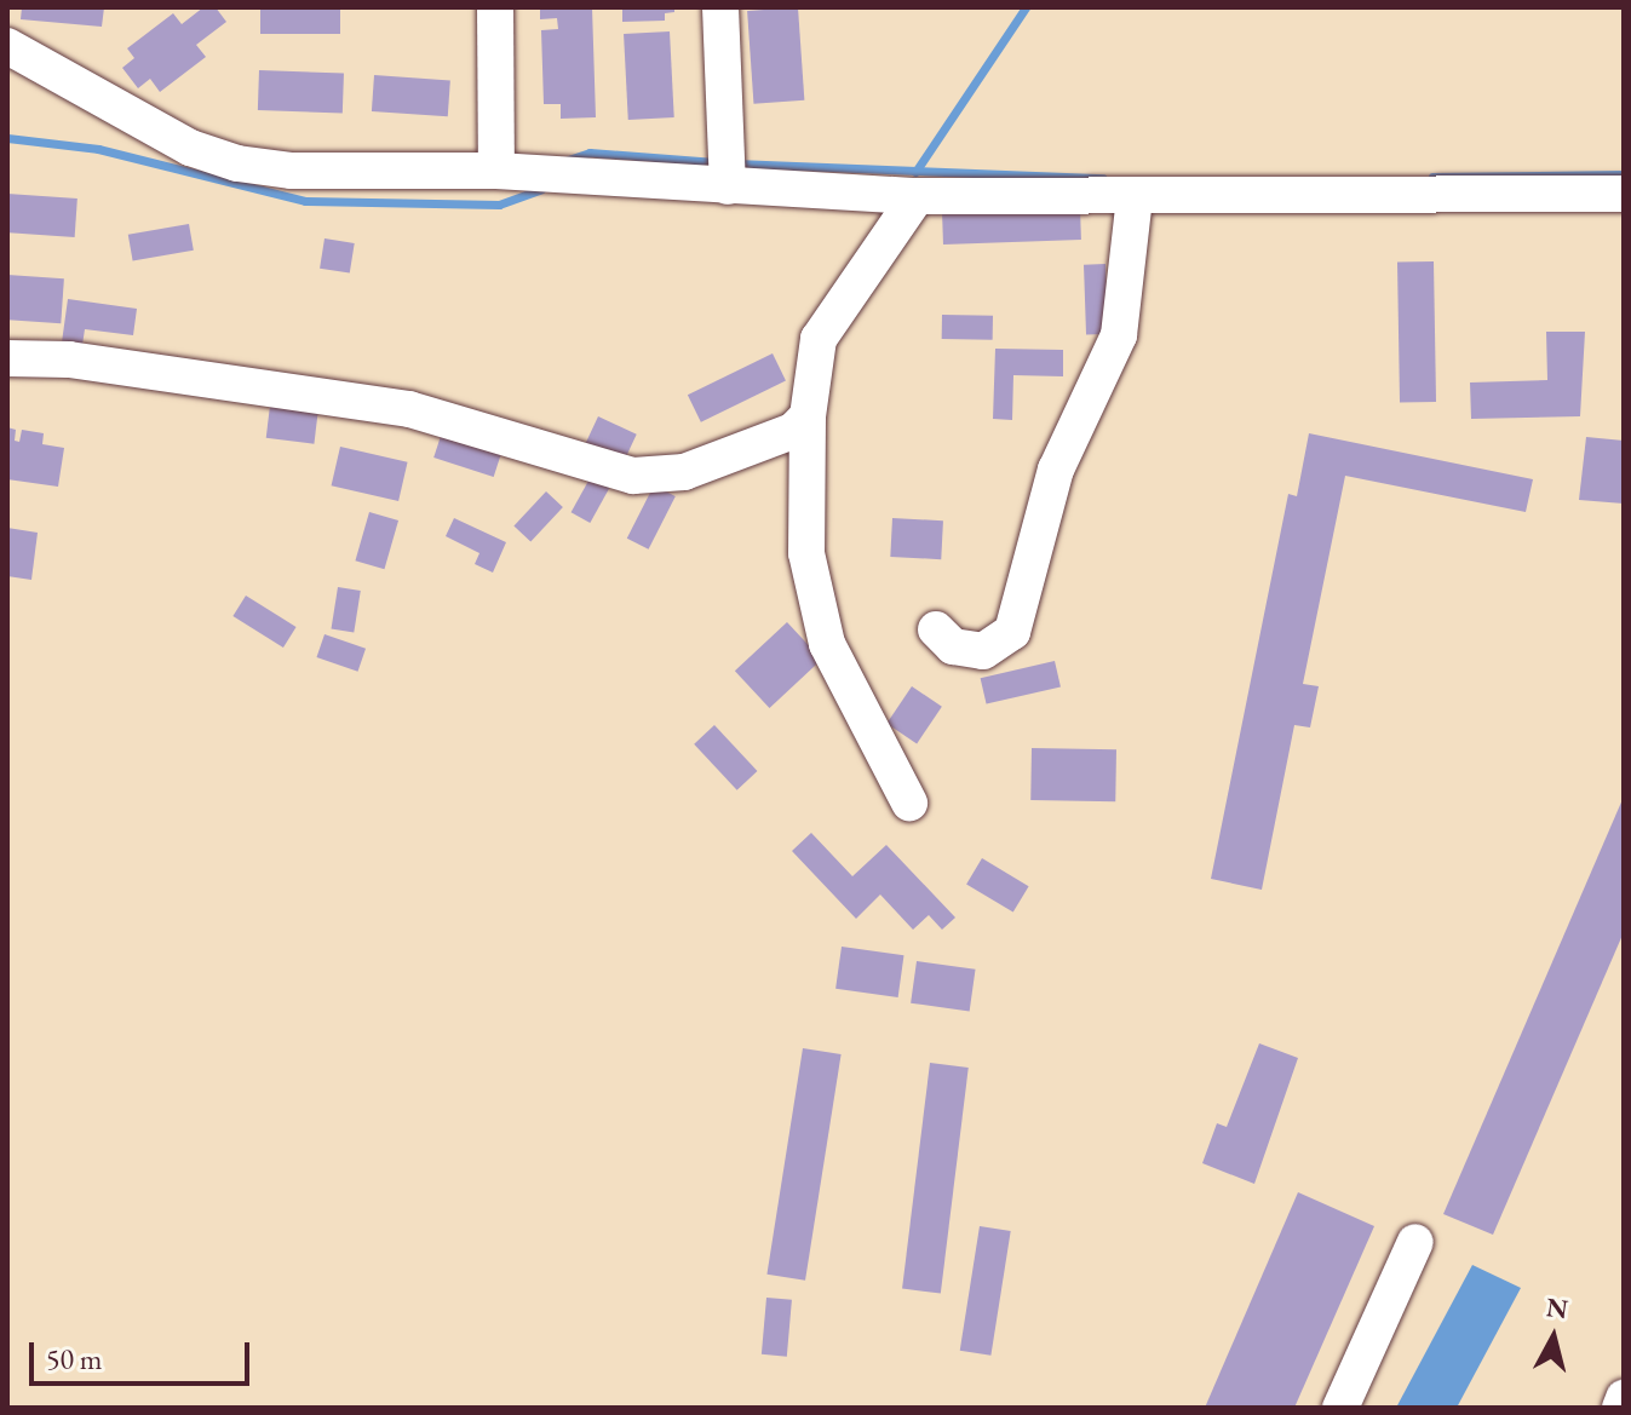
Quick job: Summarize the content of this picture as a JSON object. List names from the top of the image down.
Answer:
{
  "scale_bar": "50 m",
  "north": "top"
}
